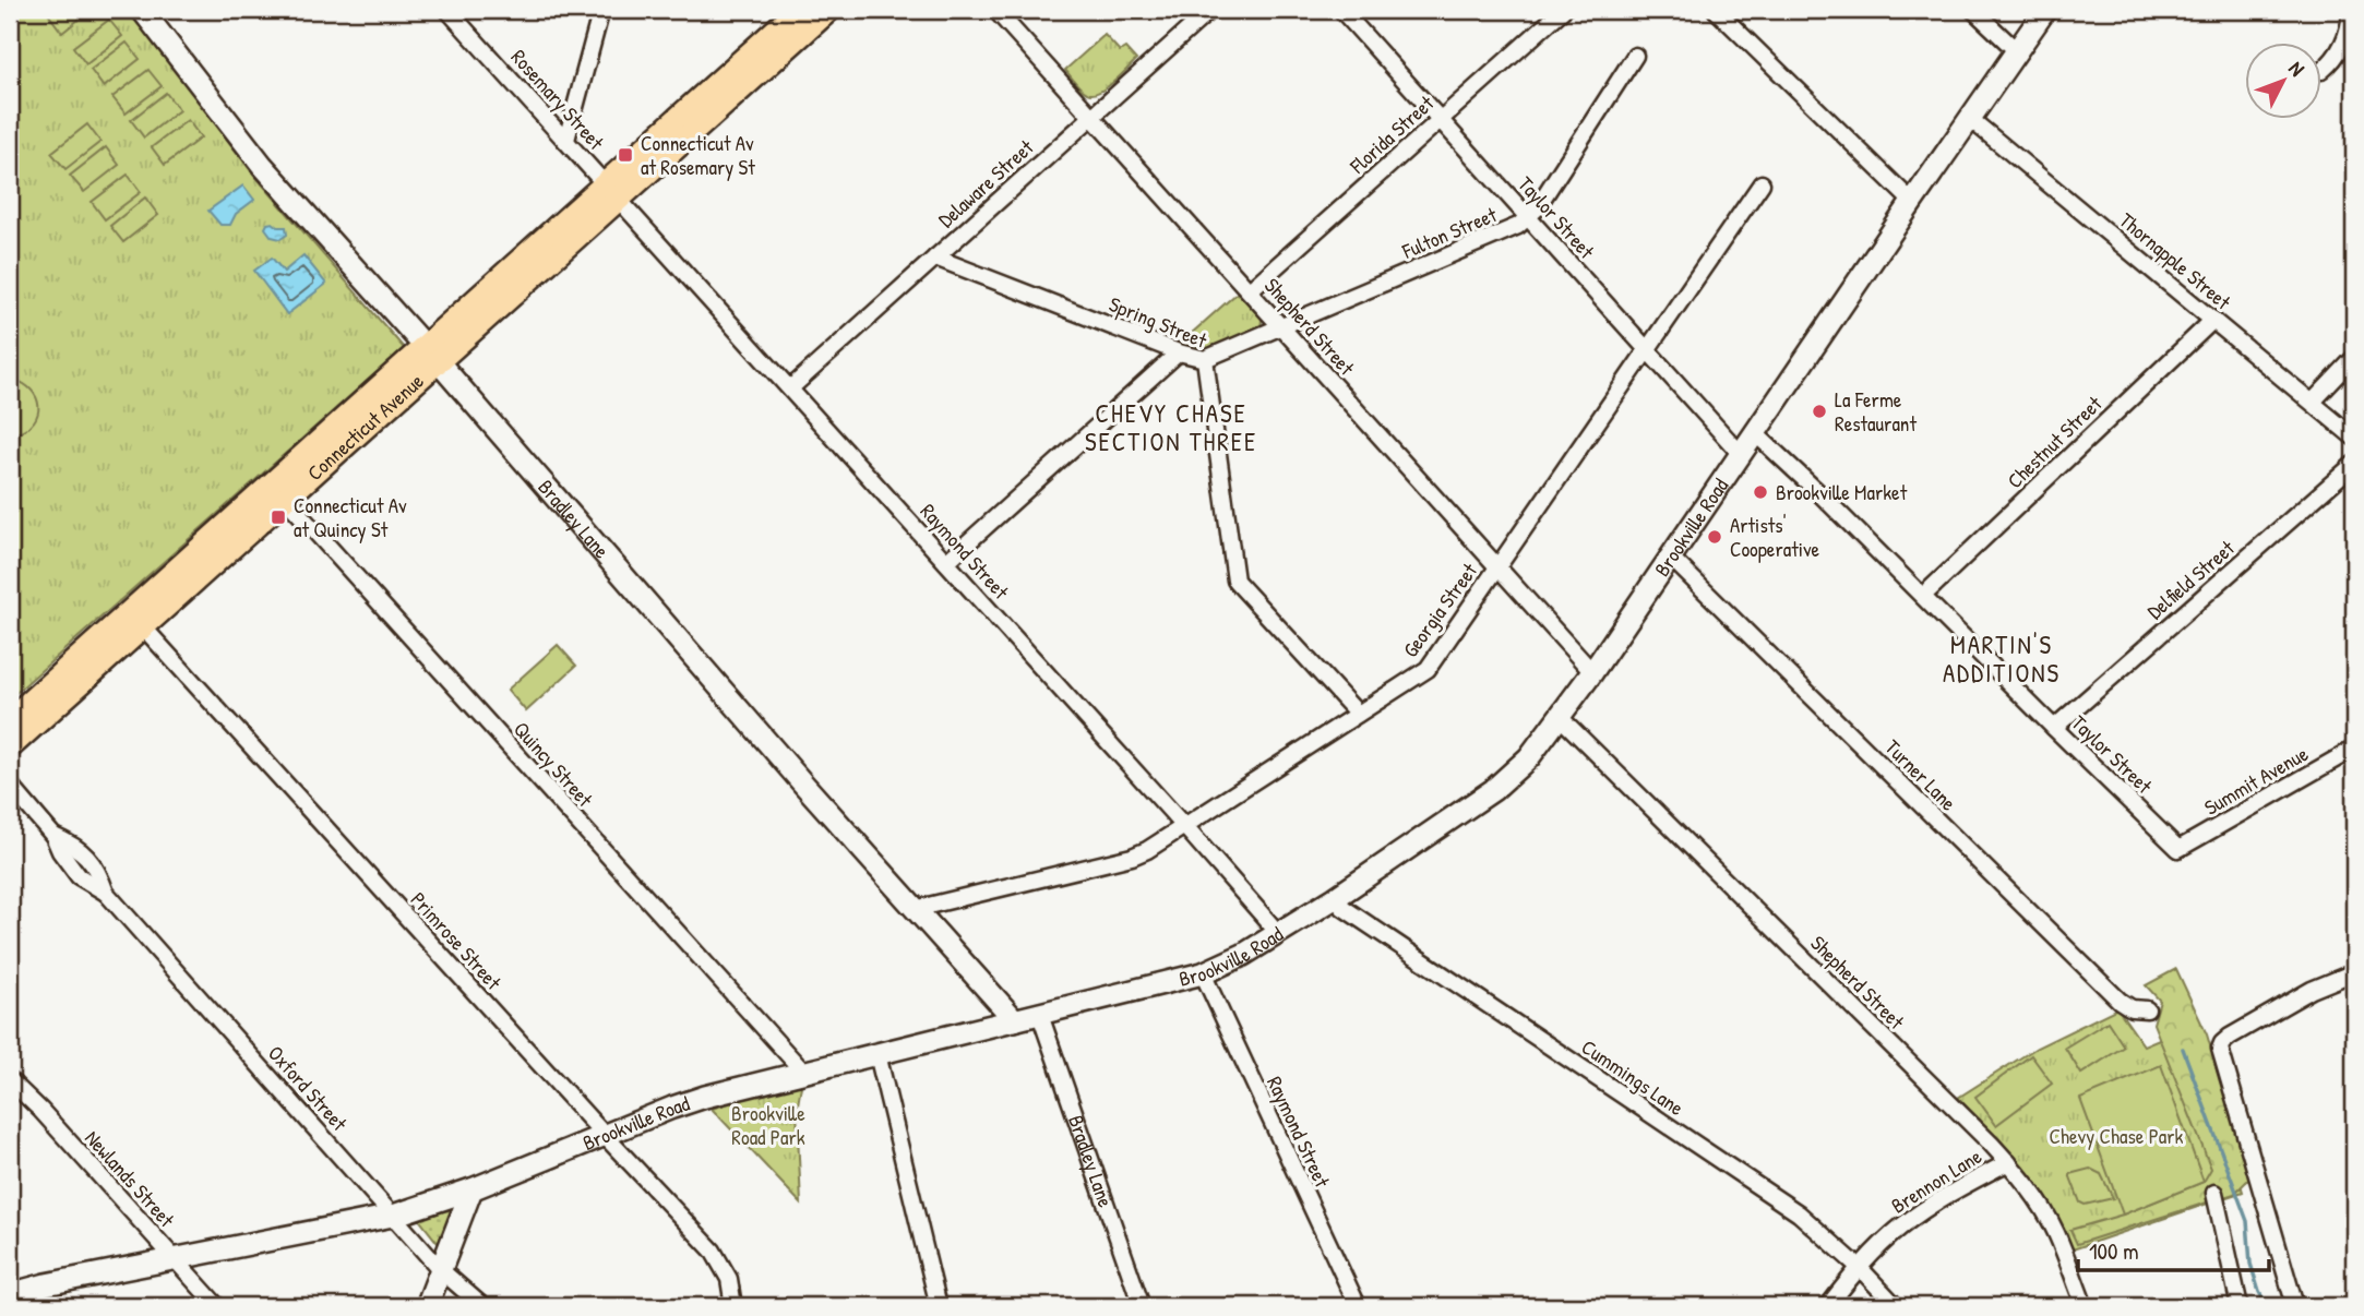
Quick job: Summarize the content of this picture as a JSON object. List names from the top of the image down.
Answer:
{
  "streets": {
    "main road": ["Connecticut Avenue", "Bradley Lane", "Brookville Road"],
    "street": [
      "Rosemary Street",
      "Florida Street",
      "Delaware Street",
      "Taylor Street",
      "Fulton Street",
      "Thornapple Street",
      "Spring Street",
      "Shepherd Street",
      "Chestnut Street",
      "Raymond Street",
      "Delfield Street",
      "Georgia Street",
      "Quincy Street",
      "Turner Lane",
      "Summit Avenue",
      "Primrose Street",
      "Cummings Lane",
      "Oxford Street",
      "Newlands Street",
      "Brennon Lane"
    ]
  },
  "crossings": [
    ["Rosemary Street", "Connecticut Avenue"],
    ["Rosemary Street", "Raymond Street"],
    ["Florida Street", "Taylor Street"],
    ["Florida Street", "Shepherd Street"],
    ["Delaware Street", "Spring Street"],
    ["Delaware Street", "Shepherd Street"],
    ["Delaware Street", "Raymond Street"],
    ["Taylor Street", "Fulton Street"],
    ["Taylor Street", "Chestnut Street"],
    ["Taylor Street", "Brookville Road"],
    ["Taylor Street", "Delfield Street"],
    ["Taylor Street", "Georgia Street"],
    ["Taylor Street", "Summit Avenue"],
    ["Fulton Street", "Spring Street"],
    ["Fulton Street", "Shepherd Street"],
    ["Thornapple Street", "Chestnut Street"],
    ["Thornapple Street", "Brookville Road"],
    ["Spring Street", "Georgia Street"],
    ["Shepherd Street", "Brookville Road"],
    ["Shepherd Street", "Georgia Street"],
    ["Shepherd Street", "Brennon Lane"],
    ["Connecticut Avenue", "Bradley Lane"],
    ["Connecticut Avenue", "Raymond Street"],
    ["Connecticut Avenue", "Quincy Street"],
    ["Connecticut Avenue", "Primrose Street"],
    ["Bradley Lane", "Brookville Road"],
    ["Bradley Lane", "Georgia Street"],
    ["Brookville Road", "Raymond Street"],
    ["Brookville Road", "Quincy Street"],
    ["Brookville Road", "Turner Lane"],
    ["Brookville Road", "Primrose Street"],
    ["Brookville Road", "Cummings Lane"],
    ["Brookville Road", "Oxford Street"],
    ["Brookville Road", "Newlands Street"],
    ["Raymond Street", "Georgia Street"],
    ["Cummings Lane", "Brennon Lane"]
  ],
  "districts": ["CHEVY CHASE SECTION THREE", "MARTIN'S ADDITIONS"],
  "parks": ["Brookville Road Park", "Chevy Chase Park"],
  "places": {
    "transit": ["Connecticut Av at Rosemary St", "Connecticut Av at Quincy St"],
    "other": ["La Ferme Restaurant", "Brookville Market", "Artists' Cooperative"]
  },
  "scale_bar": "100 m",
  "north": "top right"
}
